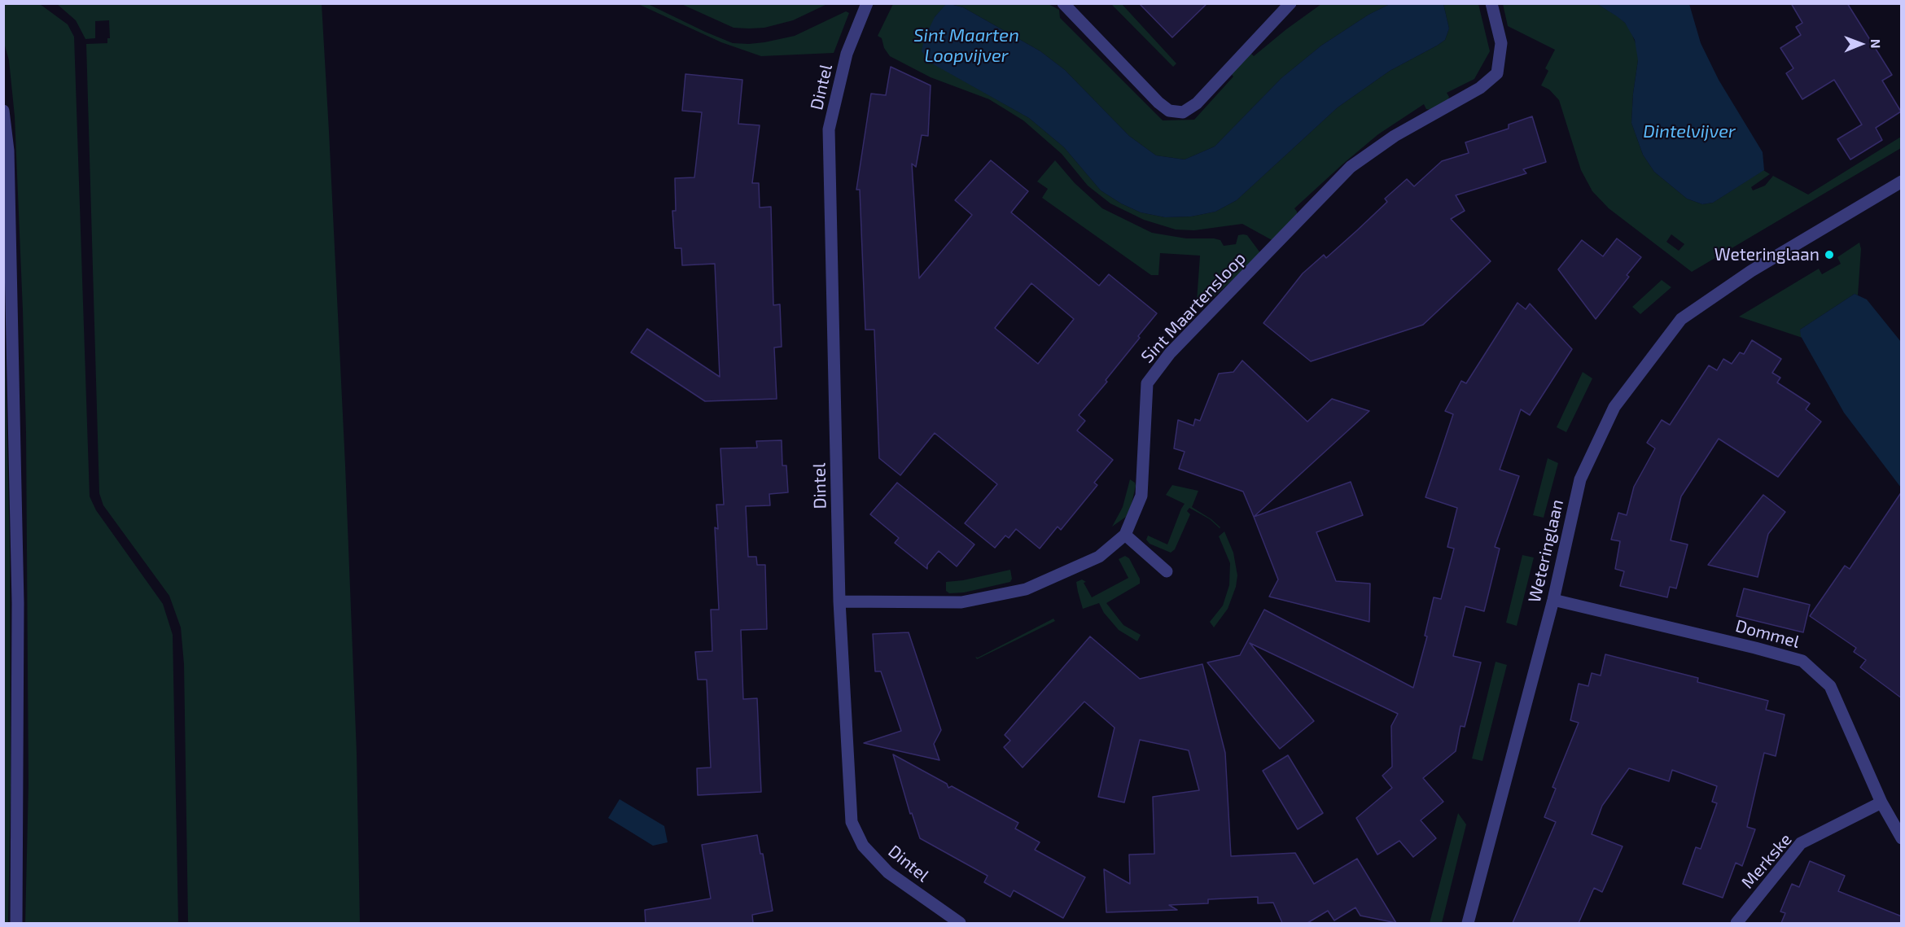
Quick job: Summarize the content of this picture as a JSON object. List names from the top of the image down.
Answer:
{
  "streets": {
    "street": [
      "Dintel",
      "Sint Maartensloop",
      "Weteringlaan",
      "Dommel",
      "Merkske"
    ]
  },
  "crossings": [
    ["Dintel", "Sint Maartensloop"],
    ["Weteringlaan", "Dommel"],
    ["Dommel", "Merkske"]
  ],
  "water": ["Sint Maarten Loopvijver", "Dintelvijver"],
  "places": ["Weteringlaan"],
  "north": "right"
}
